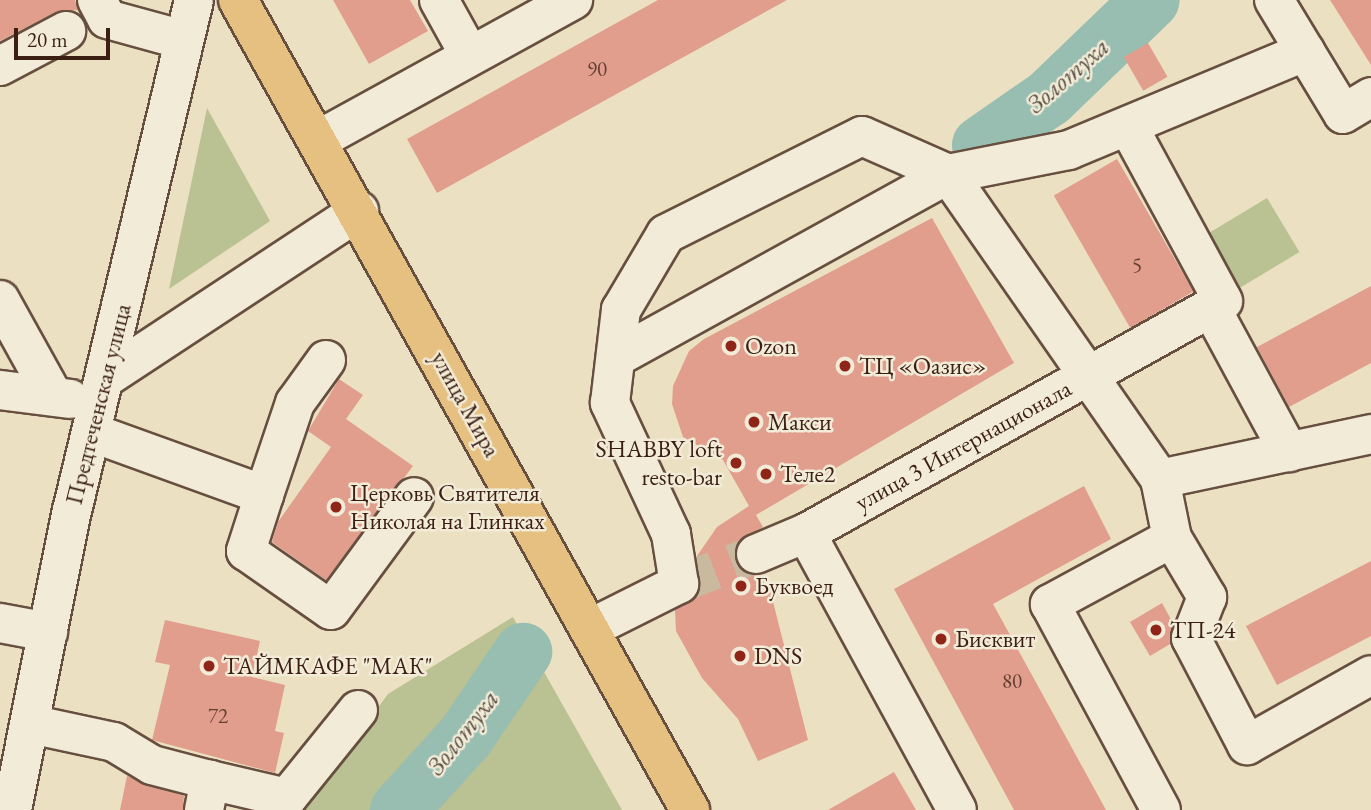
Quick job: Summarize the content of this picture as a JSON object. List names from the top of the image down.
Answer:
{
  "streets": {
    "main road": ["улица Мира"],
    "street": ["Предтеченская улица", "улица 3 Интернационала"]
  },
  "water": ["Золотуха"],
  "places": [
    "Ozon",
    "ТЦ «Оазис»",
    "Макси",
    "SHABBY loft resto-bar",
    "Теле2",
    "Церковь Святителя Николая на Глинках",
    "Буквоед",
    "ТП-24",
    "Бисквит",
    "DNS",
    "ТАЙМКАФЕ \"МАК\""
  ],
  "house_numbers": [
    "90",
    "5",
    "80",
    "72"
  ],
  "scale_bar": "20 m"
}
